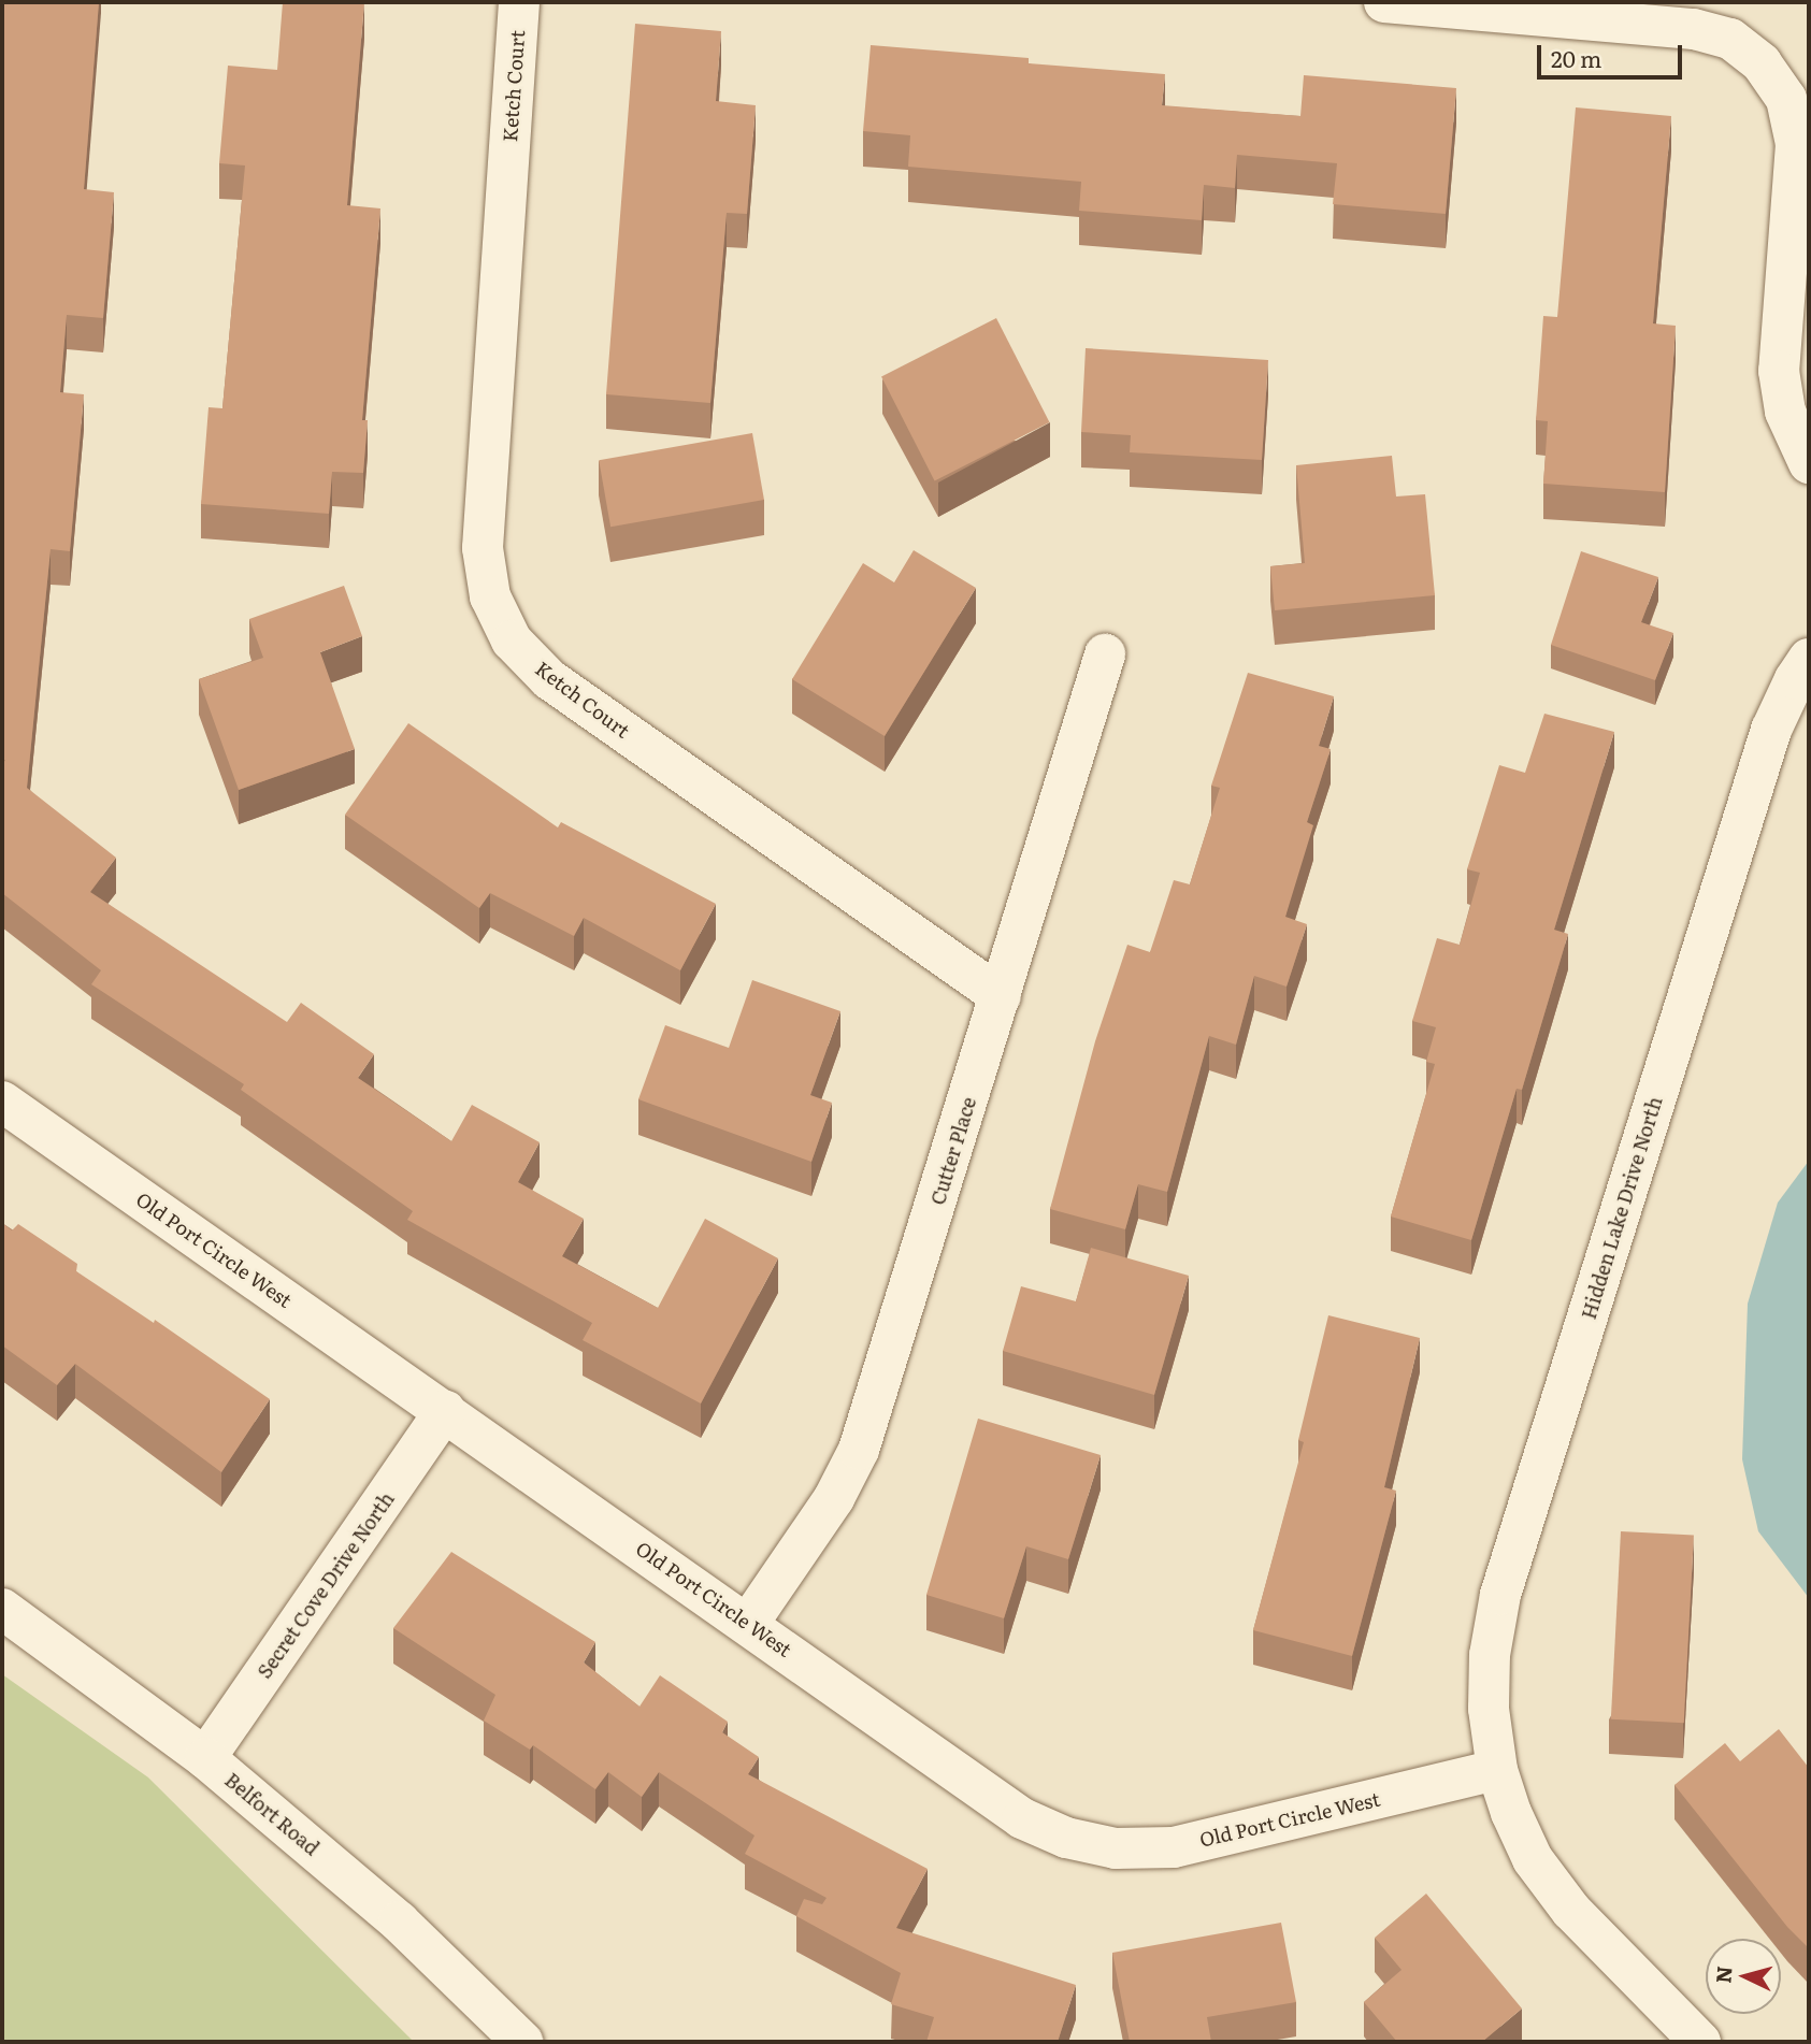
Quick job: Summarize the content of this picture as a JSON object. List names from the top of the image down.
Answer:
{
  "streets": {
    "street": [
      "Ketch Court",
      "Cutter Place",
      "Hidden Lake Drive North",
      "Old Port Circle West",
      "Secret Cove Drive North",
      "Belfort Road"
    ]
  },
  "crossings": [
    ["Ketch Court", "Cutter Place"],
    ["Cutter Place", "Old Port Circle West"],
    ["Hidden Lake Drive North", "Old Port Circle West"],
    ["Old Port Circle West", "Secret Cove Drive North"],
    ["Secret Cove Drive North", "Belfort Road"]
  ],
  "scale_bar": "20 m",
  "north": "left"
}
